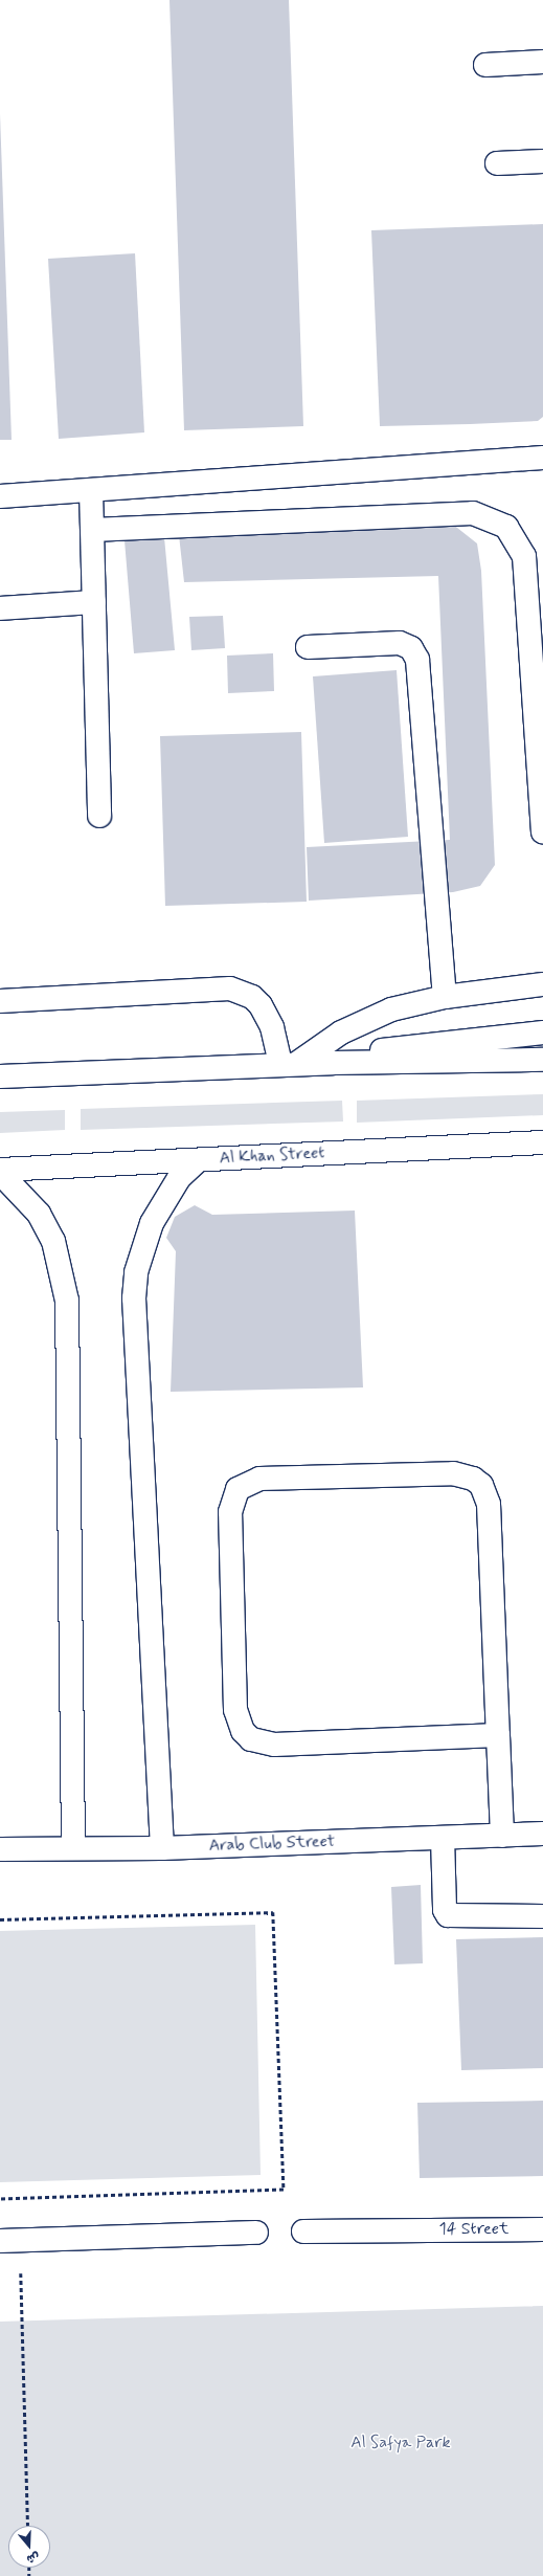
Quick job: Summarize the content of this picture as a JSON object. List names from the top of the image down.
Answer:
{
  "streets": {
    "street": ["Al Khan Street", "Arab Club Street", "14 Street"]
  },
  "parks": ["Al Safya Park"],
  "north": "bottom"
}
